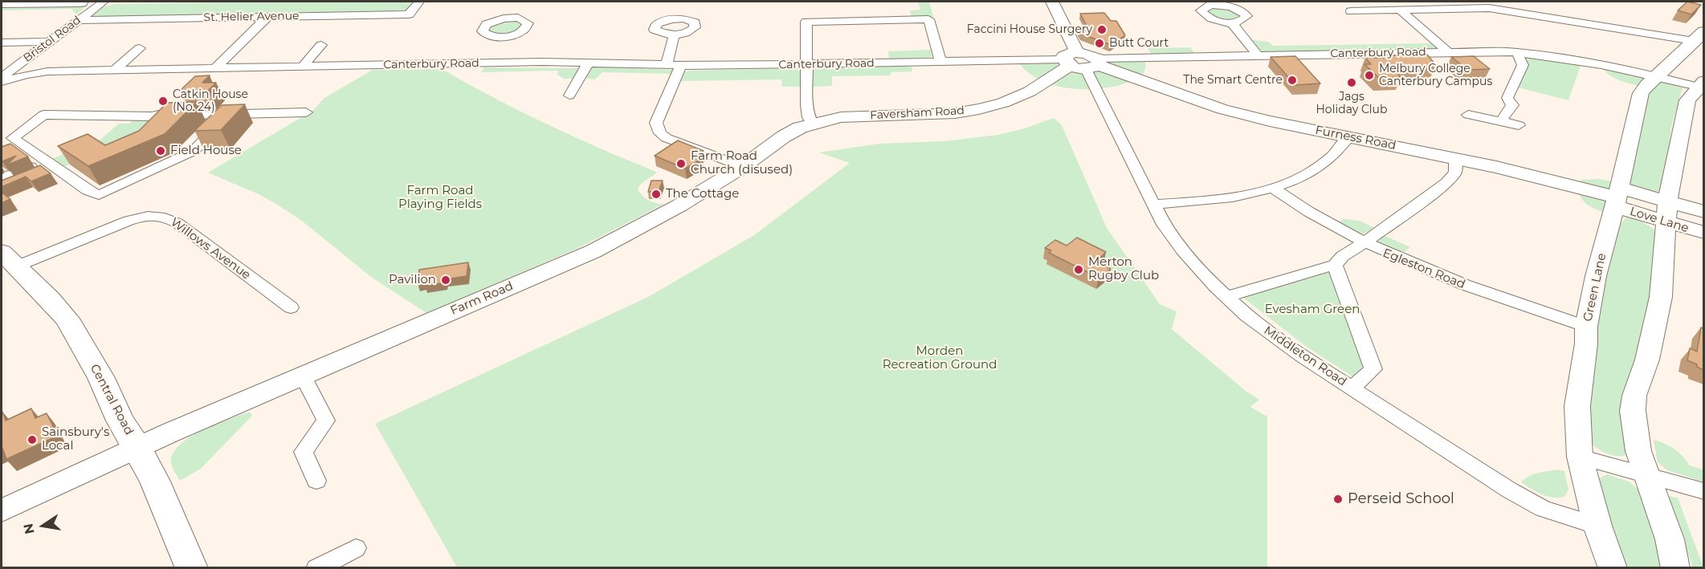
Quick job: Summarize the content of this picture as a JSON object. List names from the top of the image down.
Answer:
{
  "streets": {
    "main road": ["Central Road"],
    "street": [
      "St. Helier Avenue",
      "Bristol Road",
      "Canterbury Road",
      "Faversham Road",
      "Furness Road",
      "Love Lane",
      "Willows Avenue",
      "Egleston Road",
      "Green Lane",
      "Farm Road",
      "Middleton Road"
    ]
  },
  "crossings": [
    ["St. Helier Avenue", "Bristol Road"],
    ["Canterbury Road", "Faversham Road"],
    ["Canterbury Road", "Furness Road"],
    ["Canterbury Road", "Green Lane"],
    ["Canterbury Road", "Middleton Road"],
    ["Faversham Road", "Furness Road"],
    ["Faversham Road", "Farm Road"],
    ["Faversham Road", "Middleton Road"],
    ["Furness Road", "Love Lane"],
    ["Furness Road", "Green Lane"],
    ["Furness Road", "Middleton Road"],
    ["Love Lane", "Green Lane"],
    ["Willows Avenue", "Central Road"],
    ["Egleston Road", "Green Lane"],
    ["Green Lane", "Middleton Road"],
    ["Farm Road", "Central Road"]
  ],
  "parks": ["Farm Road Playing Fields", "Evesham Green", "Morden Recreation Ground"],
  "places": [
    "Faccini House Surgery",
    "Butt Court",
    "Melbury College Canterbury Campus",
    "The Smart Centre",
    "Jags Holiday Club",
    "Catkin House (No. 24)",
    "Field House",
    "Farm Road Church (disused)",
    "The Cottage",
    "Merton Rugby Club",
    "Pavilion",
    "Sainsbury's Local",
    "Perseid School"
  ],
  "north": "left"
}
